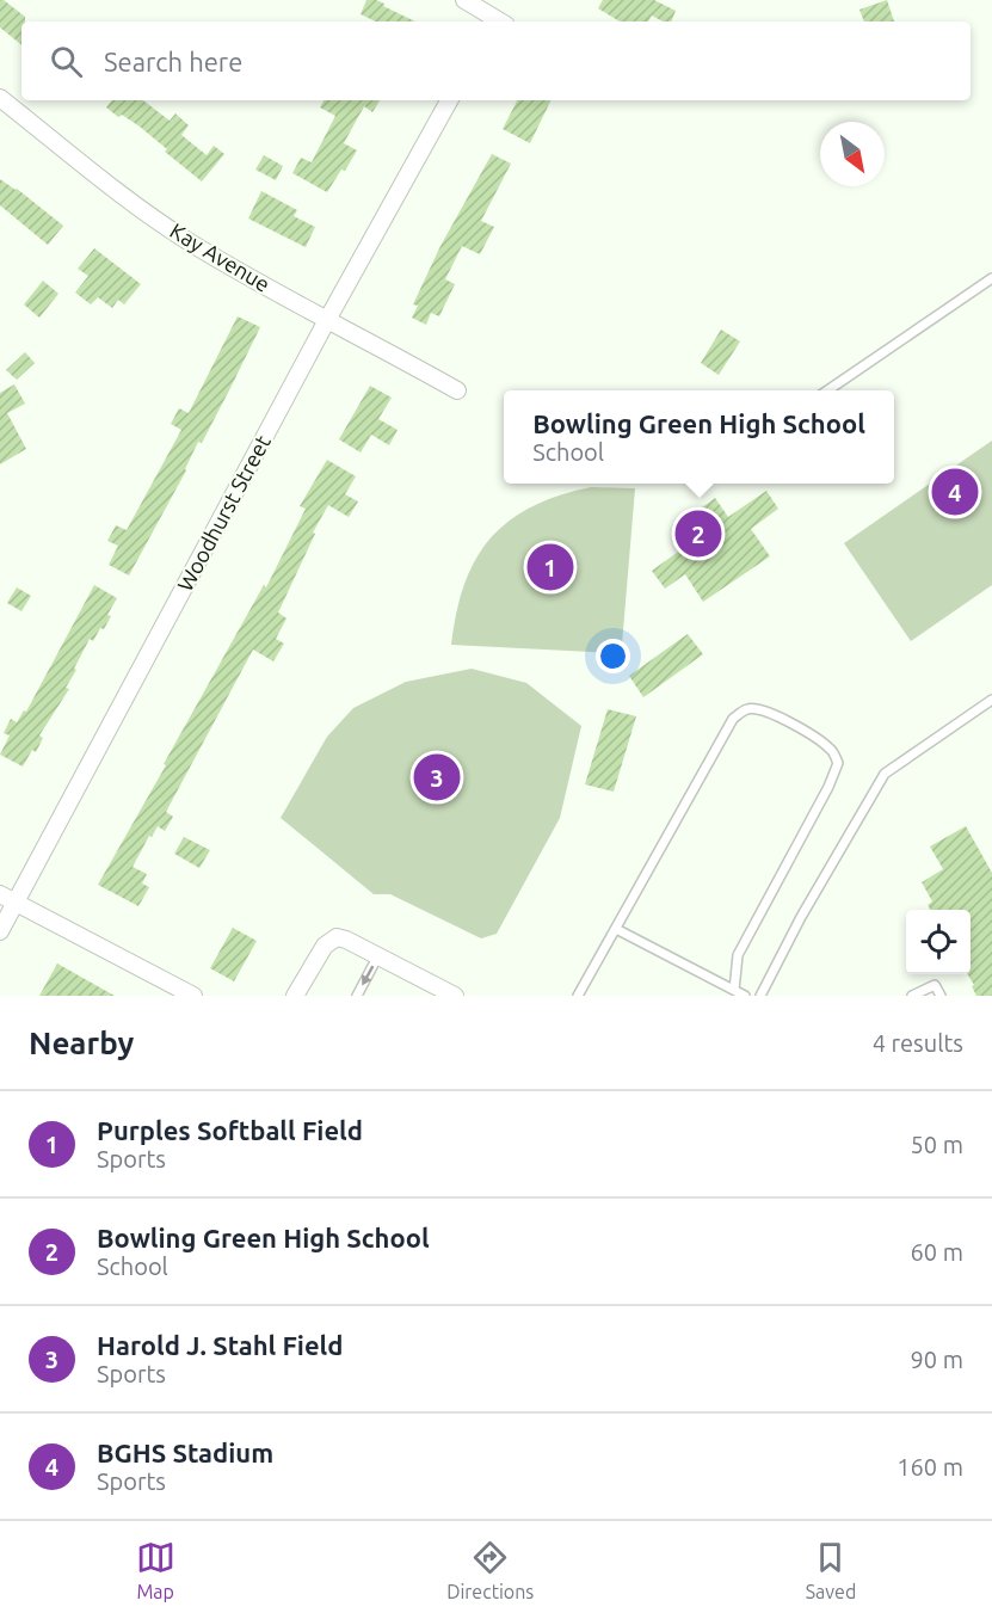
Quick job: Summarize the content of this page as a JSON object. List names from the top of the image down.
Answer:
{
  "streets": {
    "street": ["Kay Avenue", "Woodhurst Street"]
  },
  "crossings": [
    ["Kay Avenue", "Woodhurst Street"]
  ],
  "north": "bottom right",
  "page": {
    "search": "Search here",
    "popup": ["Bowling Green High School", "School"],
    "pins": [
      "4",
      "2",
      "1",
      "3"
    ],
    "heading": ["Nearby", "4 results"],
    "list": [
      {
        "mark": "1",
        "name": "Purples Softball Field",
        "note": "Sports",
        "value": "50 m"
      },
      {
        "mark": "2",
        "name": "Bowling Green High School",
        "note": "School",
        "value": "60 m"
      },
      {
        "mark": "3",
        "name": "Harold J. Stahl Field",
        "note": "Sports",
        "value": "90 m"
      },
      {
        "mark": "4",
        "name": "BGHS Stadium",
        "note": "Sports",
        "value": "160 m"
      }
    ],
    "nav": ["Map", "Directions", "Saved"]
  }
}
